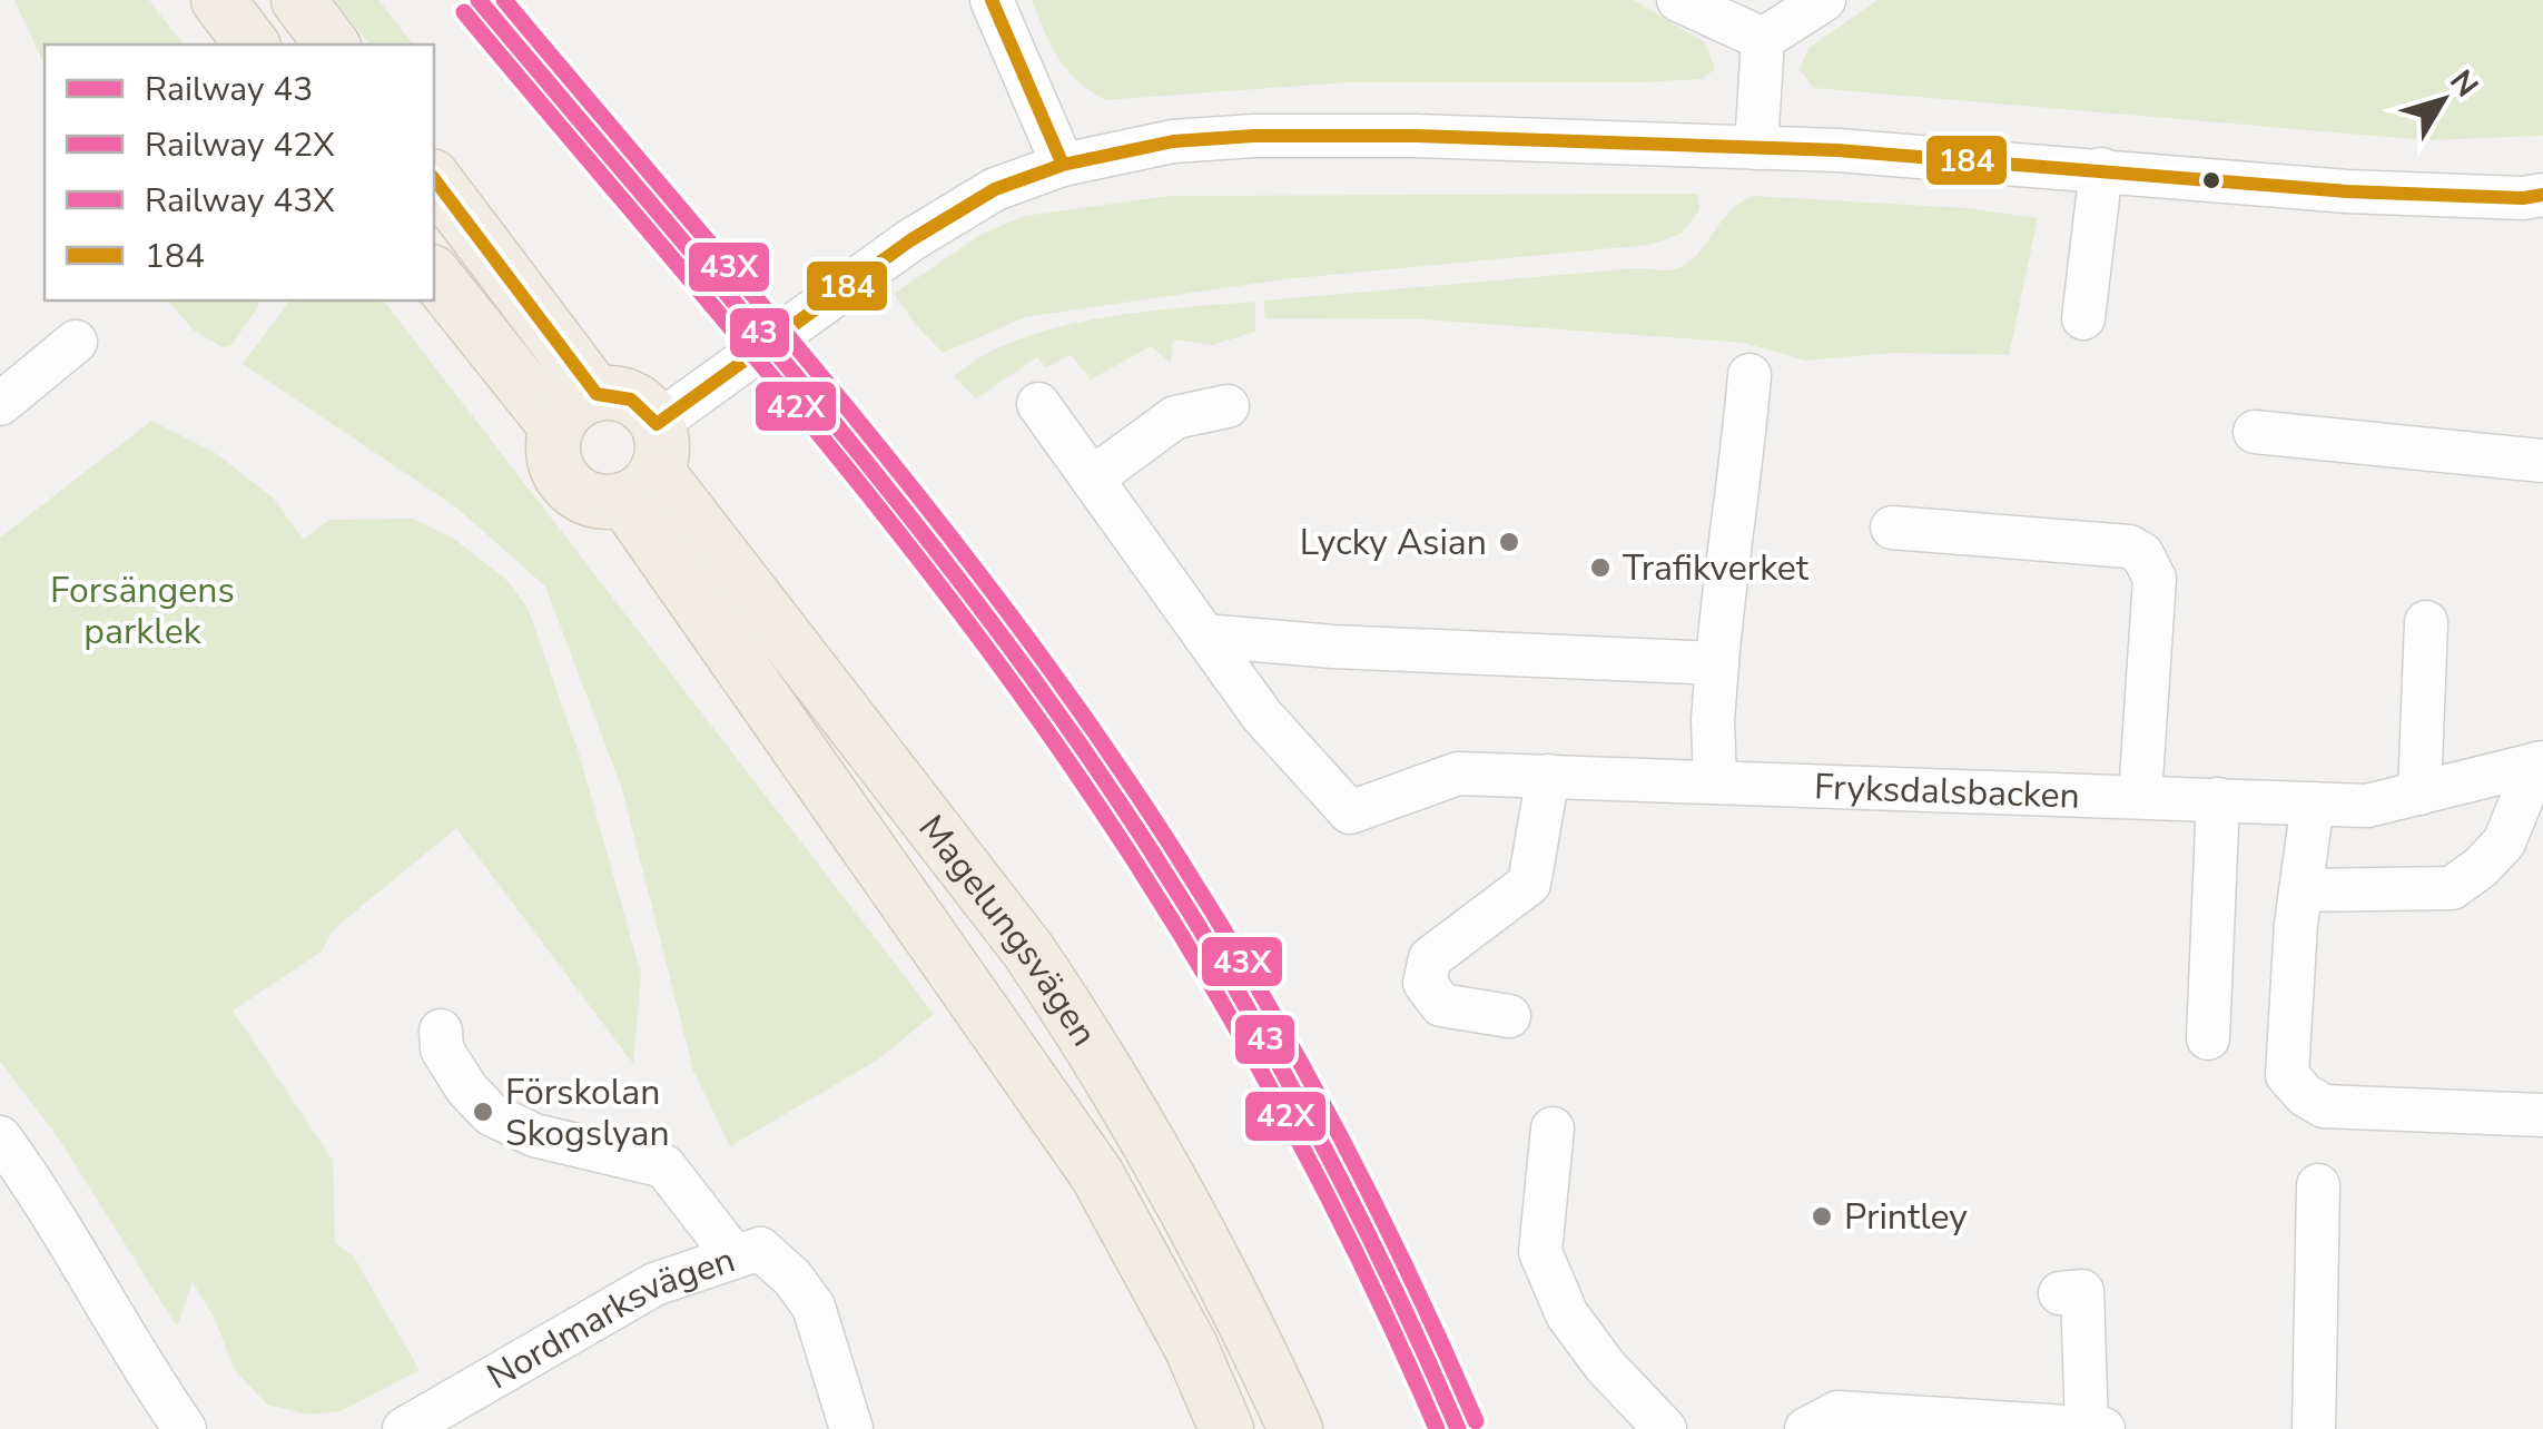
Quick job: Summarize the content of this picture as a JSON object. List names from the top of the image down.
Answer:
{
  "streets": {
    "main road": ["Magelungsvägen"],
    "street": ["Fryksdalsbacken", "Nordmarksvägen"]
  },
  "parks": ["Forsängens parklek"],
  "places": [
    "Lycky Asian",
    "Trafikverket",
    "Förskolan Skogslyan",
    "Printley"
  ],
  "lines": [
    "rail line 43",
    "rail line 43X",
    "transit line 184",
    "rail line 42X"
  ],
  "legend": [
    "Railway 43",
    "Railway 42X",
    "Railway 43X",
    "184"
  ],
  "north": "top right"
}
